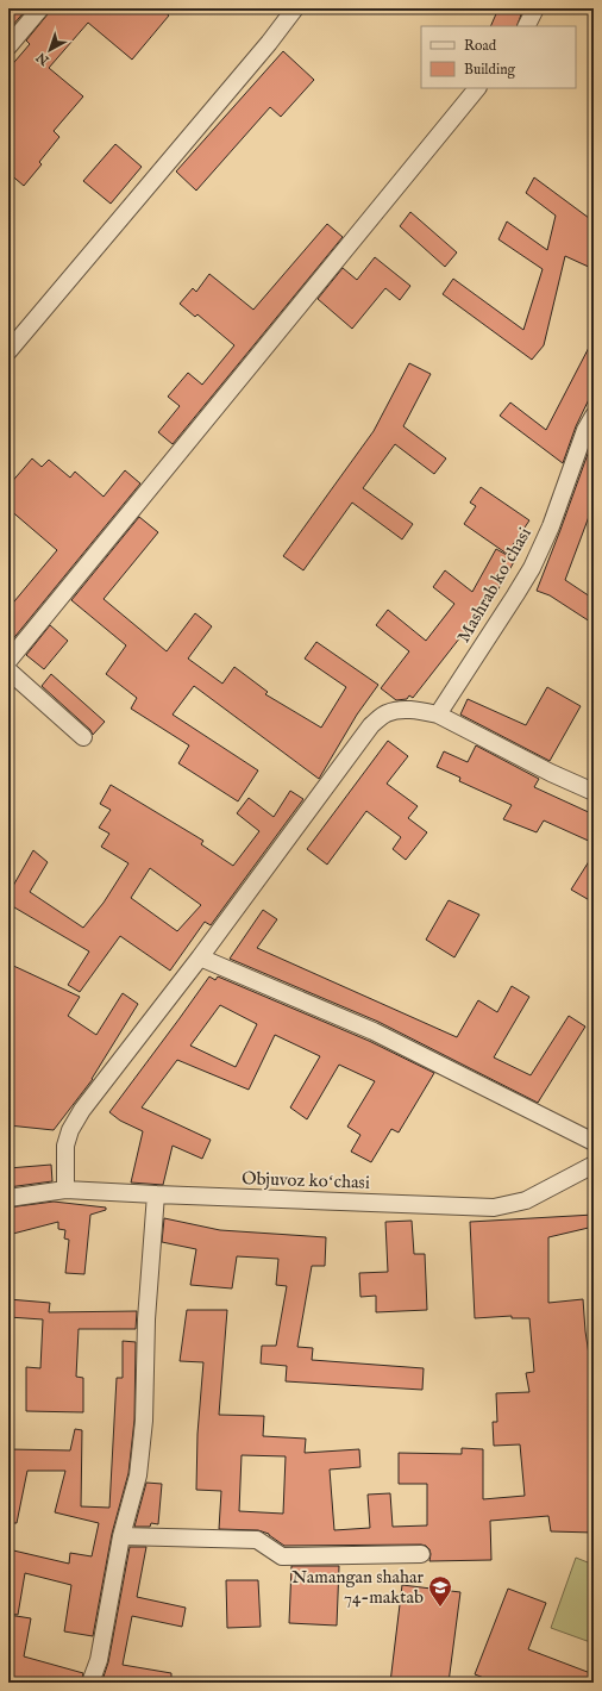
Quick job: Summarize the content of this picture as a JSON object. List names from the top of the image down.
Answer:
{
  "streets": {
    "street": ["Mashrab koʻchasi", "Objuvoz koʻchasi"]
  },
  "places": {
    "school or university": ["Namangan shahar 74-maktab"]
  },
  "legend": ["Road", "Building"],
  "north": "bottom left"
}
